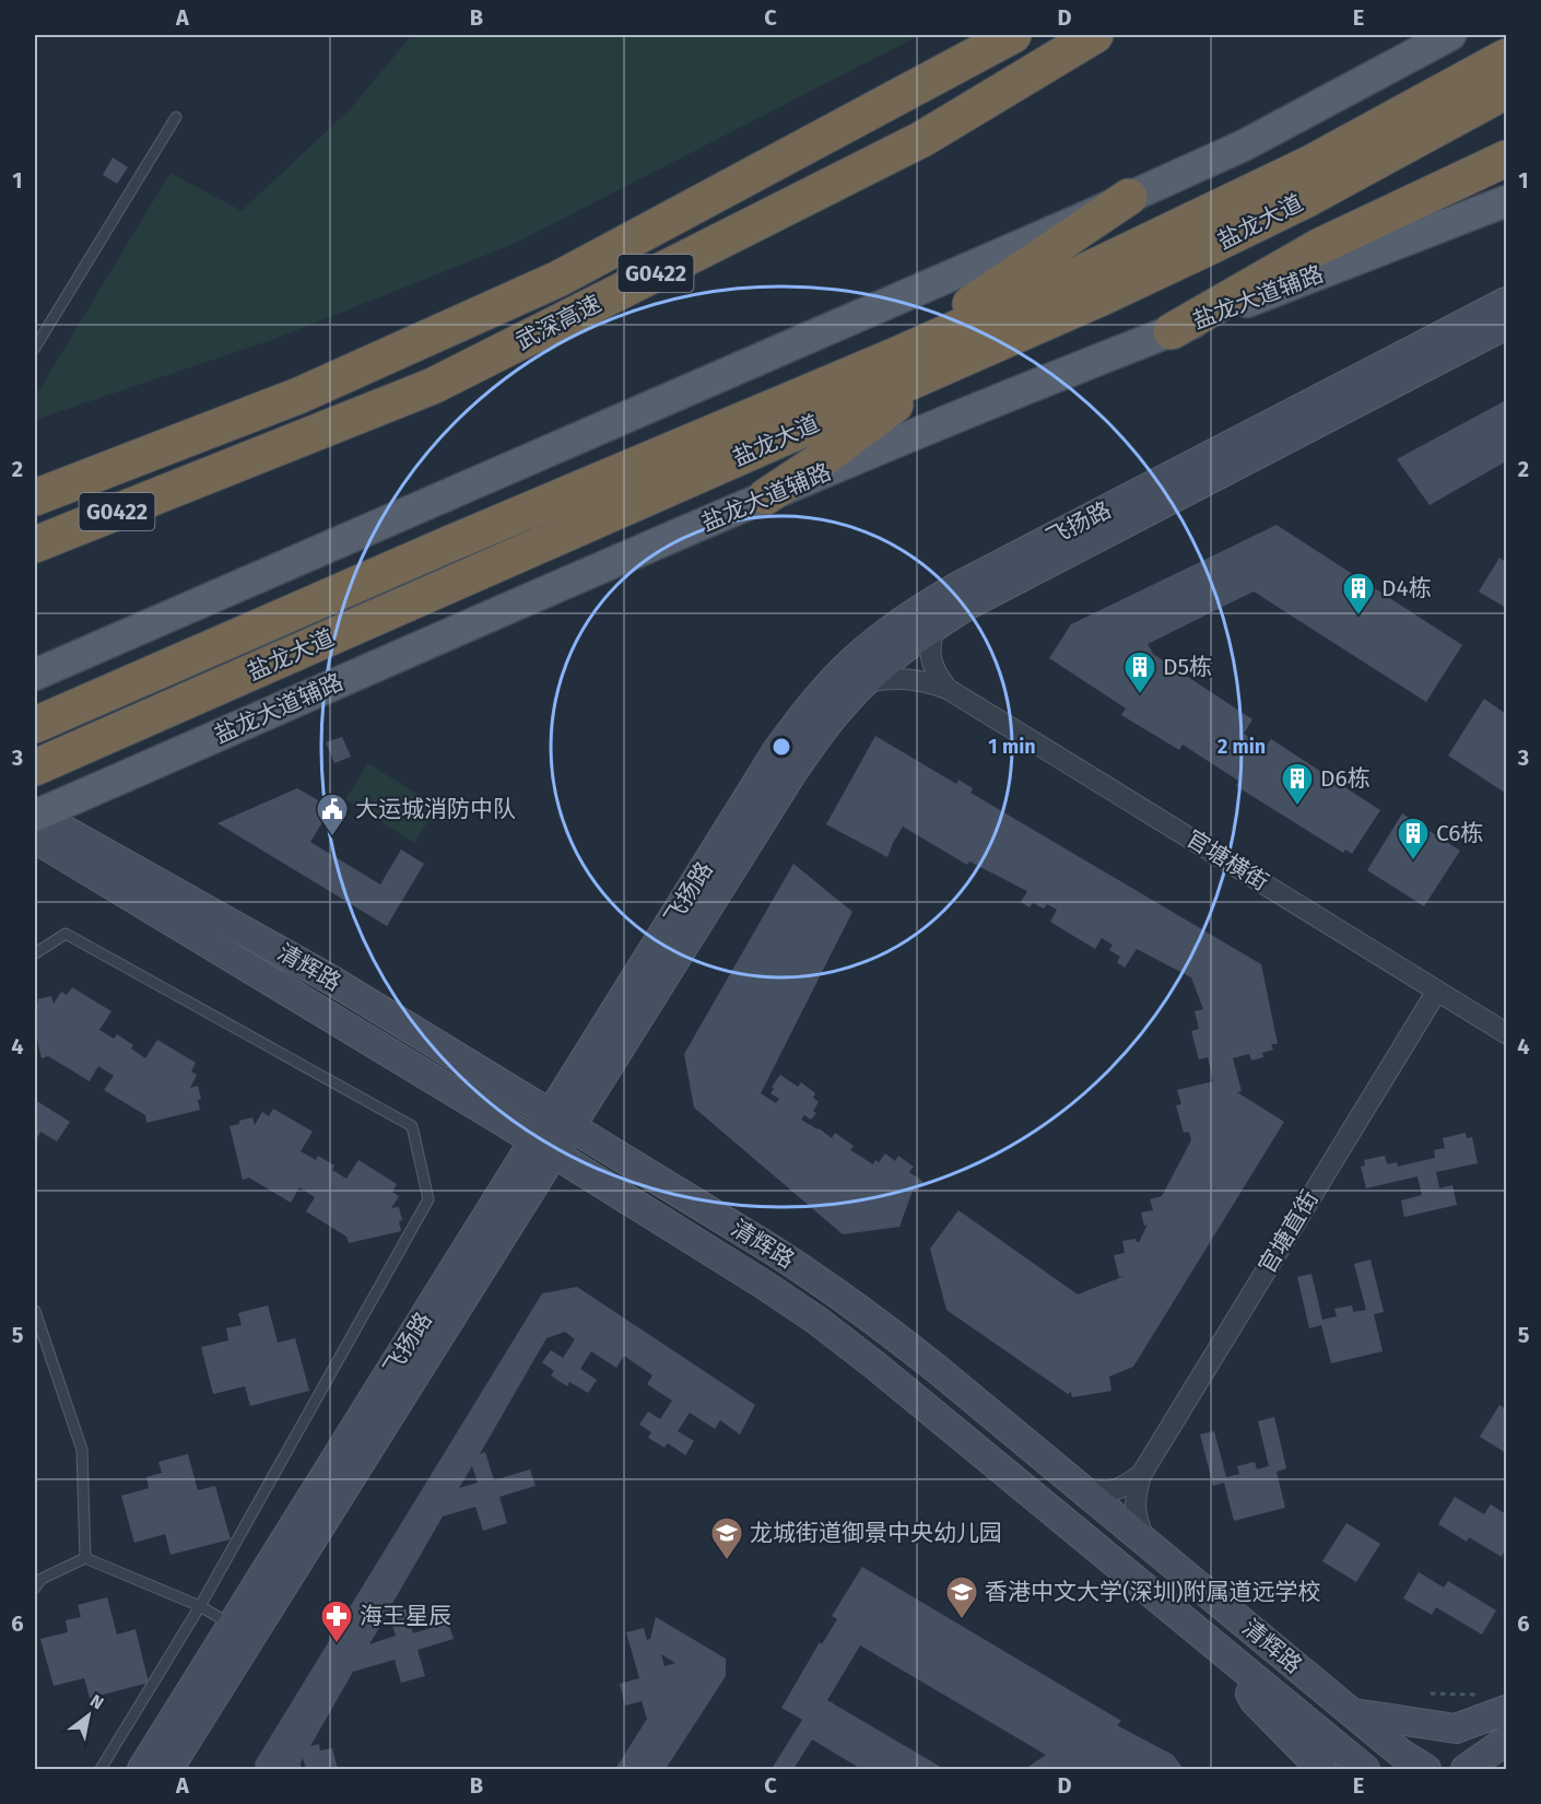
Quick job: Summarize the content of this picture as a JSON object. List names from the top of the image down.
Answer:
{
  "streets": {
    "highway": ["盐龙大道", "G0422", "武深高速"],
    "main road": ["盐龙大道辅路"],
    "street": [
      "飞扬路",
      "官塘横街",
      "清辉路",
      "官塘直街"
    ]
  },
  "crossings": [
    ["盐龙大道辅路", "清辉路"],
    ["飞扬路", "官塘横街"],
    ["飞扬路", "清辉路"],
    ["官塘横街", "官塘直街"],
    ["清辉路", "官塘直街"]
  ],
  "places": {
    "building": [
      "D4栋",
      "D5栋",
      "D6栋",
      "C6栋"
    ],
    "public building": ["大运城消防中队"],
    "school or university": ["龙城街道御景中央幼儿园", "香港中文大学(深圳)附属道远学校"],
    "pharmacy": ["海王星辰"]
  },
  "north": "top right",
  "grid": {
    "columns": [
      "A",
      "B",
      "C",
      "D",
      "E"
    ],
    "rows": [
      "1",
      "2",
      "3",
      "4",
      "5",
      "6"
    ]
  },
  "rings": ["1 min", "2 min"]
}
